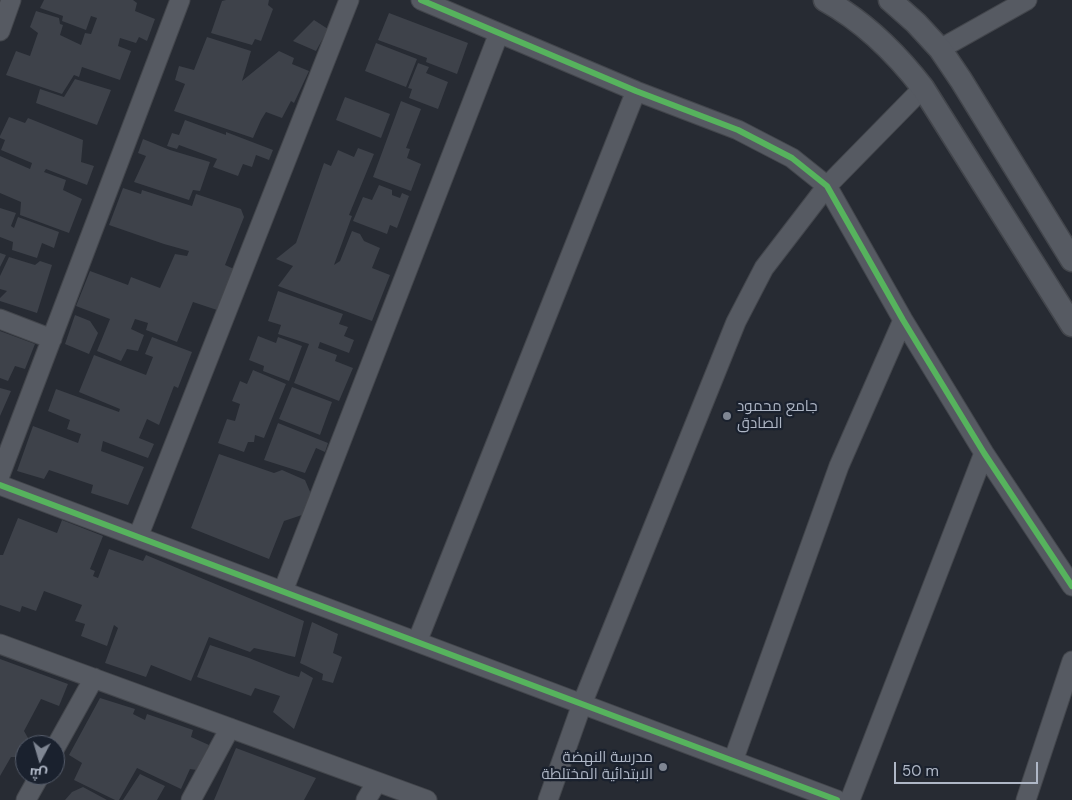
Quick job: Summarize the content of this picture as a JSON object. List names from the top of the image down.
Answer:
{
  "places": ["جامع محمود الصادق", "مدرسة النهضة الابتدائية المختلطة"],
  "scale_bar": "50 m",
  "north": "bottom"
}
